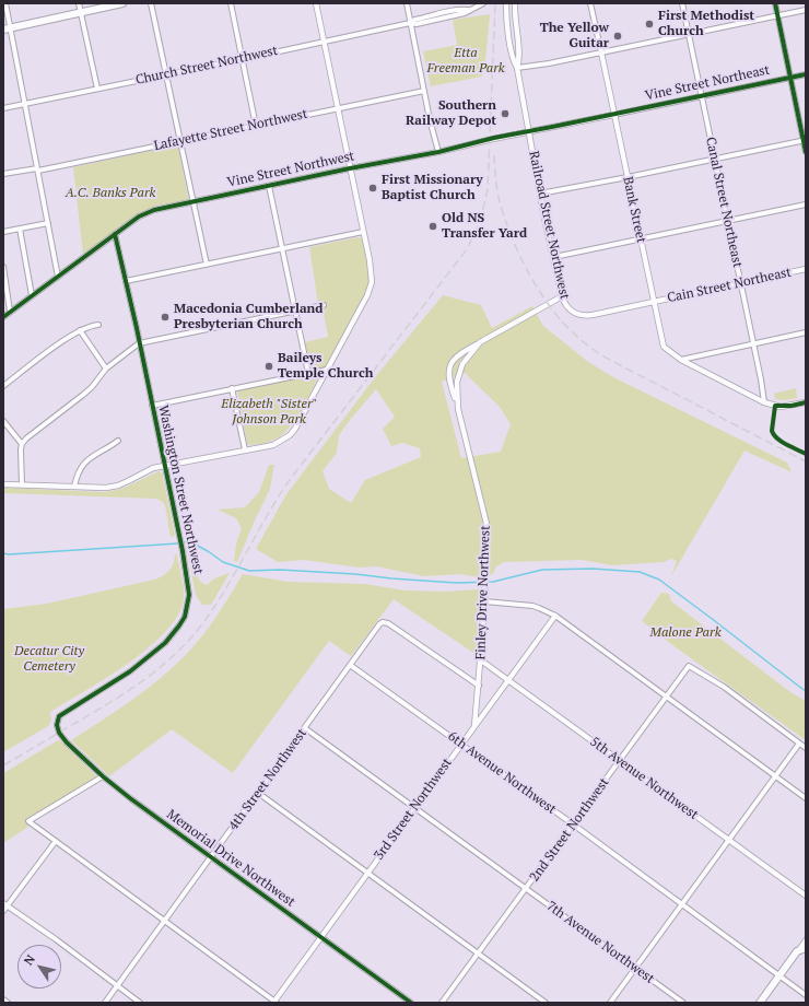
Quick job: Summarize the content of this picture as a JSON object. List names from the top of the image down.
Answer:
{
  "streets": {
    "street": [
      "Church Street Northwest",
      "Vine Street Northeast",
      "Lafayette Street Northwest",
      "Vine Street Northwest",
      "Canal Street Northeast",
      "Bank Street",
      "Railroad Street Northwest",
      "Cain Street Northeast",
      "Washington Street Northwest",
      "Finley Drive Northwest",
      "6th Avenue Northwest",
      "5th Avenue Northwest",
      "4th Street Northwest",
      "3rd Street Northwest",
      "2nd Street Northwest",
      "Memorial Drive Northwest",
      "7th Avenue Northwest"
    ]
  },
  "crossings": [
    ["Vine Street Northeast", "Vine Street Northwest"],
    ["Vine Street Northeast", "Canal Street Northeast"],
    ["Vine Street Northeast", "Bank Street"],
    ["Vine Street Northwest", "Bank Street"],
    ["Vine Street Northwest", "Railroad Street Northwest"],
    ["Vine Street Northwest", "Washington Street Northwest"],
    ["Canal Street Northeast", "Bank Street"],
    ["Canal Street Northeast", "Cain Street Northeast"],
    ["Bank Street", "Cain Street Northeast"],
    ["Railroad Street Northwest", "Cain Street Northeast"],
    ["Railroad Street Northwest", "Finley Drive Northwest"],
    ["Washington Street Northwest", "Memorial Drive Northwest"],
    ["Finley Drive Northwest", "5th Avenue Northwest"],
    ["Finley Drive Northwest", "4th Street Northwest"],
    ["Finley Drive Northwest", "3rd Street Northwest"],
    ["6th Avenue Northwest", "4th Street Northwest"],
    ["6th Avenue Northwest", "3rd Street Northwest"],
    ["6th Avenue Northwest", "2nd Street Northwest"],
    ["5th Avenue Northwest", "3rd Street Northwest"],
    ["5th Avenue Northwest", "2nd Street Northwest"],
    ["4th Street Northwest", "Memorial Drive Northwest"],
    ["4th Street Northwest", "7th Avenue Northwest"],
    ["3rd Street Northwest", "Memorial Drive Northwest"],
    ["3rd Street Northwest", "7th Avenue Northwest"],
    ["2nd Street Northwest", "7th Avenue Northwest"]
  ],
  "parks": [
    "Etta Freeman Park",
    "A.C. Banks Park",
    "Elizabeth \"Sister\" Johnson Park",
    "Malone Park",
    "Decatur City Cemetery"
  ],
  "places": [
    "First Methodist Church",
    "The Yellow Guitar",
    "Southern Railway Depot",
    "First Missionary Baptist Church",
    "Old NS Transfer Yard",
    "Macedonia Cumberland Presbyterian Church",
    "Baileys Temple Church"
  ],
  "north": "top left"
}
